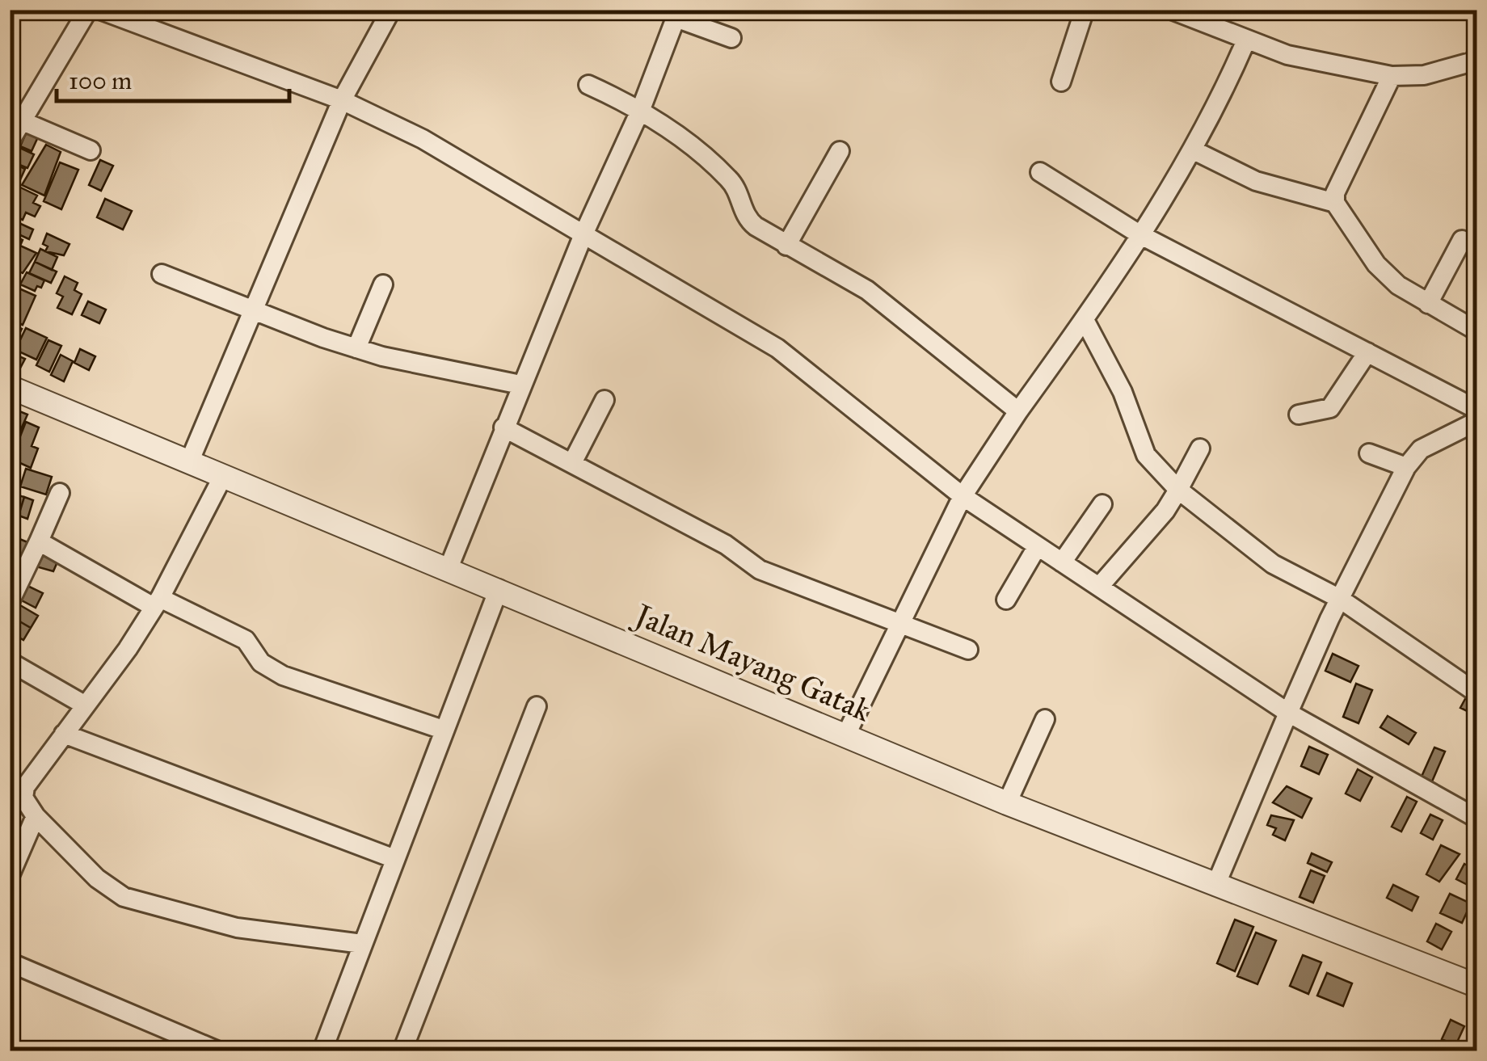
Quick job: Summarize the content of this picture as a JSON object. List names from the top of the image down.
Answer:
{
  "streets": {
    "street": ["Jalan Mayang Gatak"]
  },
  "scale_bar": "100 m"
}
